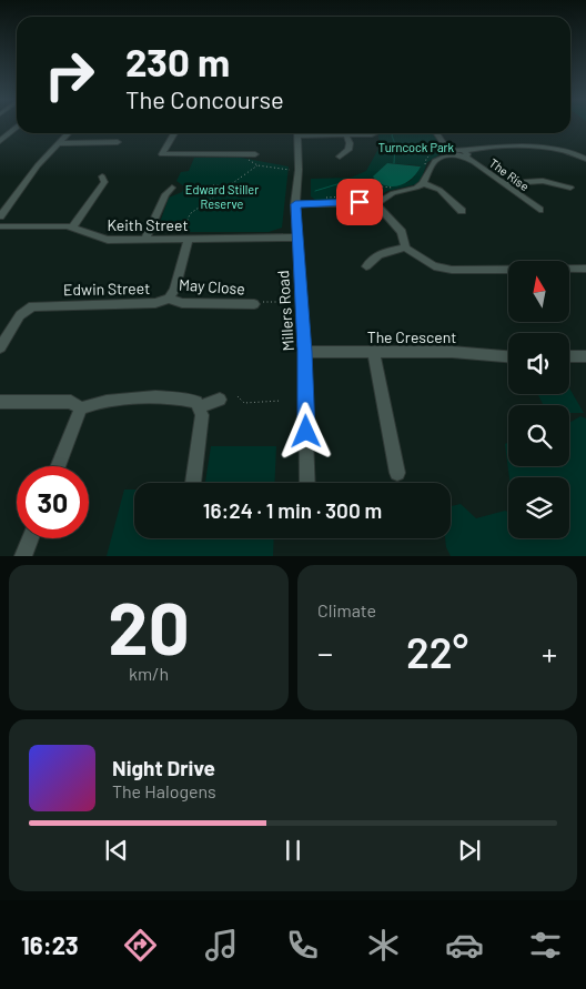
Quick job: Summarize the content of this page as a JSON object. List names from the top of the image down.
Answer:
{
  "streets": {
    "street": [
      "The Rise",
      "Keith Street",
      "May Close",
      "Edwin Street",
      "Millers Road",
      "The Crescent"
    ]
  },
  "crossings": [
    ["Keith Street", "Edwin Street"],
    ["Keith Street", "Millers Road"],
    ["May Close", "Edwin Street"],
    ["Millers Road", "The Crescent"]
  ],
  "parks": ["Turncock Park", "Edward Stiller Reserve"],
  "north": "top",
  "page": {
    "turn": ["230 m", "The Concourse"],
    "limit": "30",
    "trip": "16:24 · 1 min · 300 m",
    "tile": [
      ["20", "km/h"],
      "Climate"
    ],
    "heat": ["−", "22°", "+"],
    "song": ["Night Drive", "The Halogens"],
    "tabs": "16:23"
  }
}
